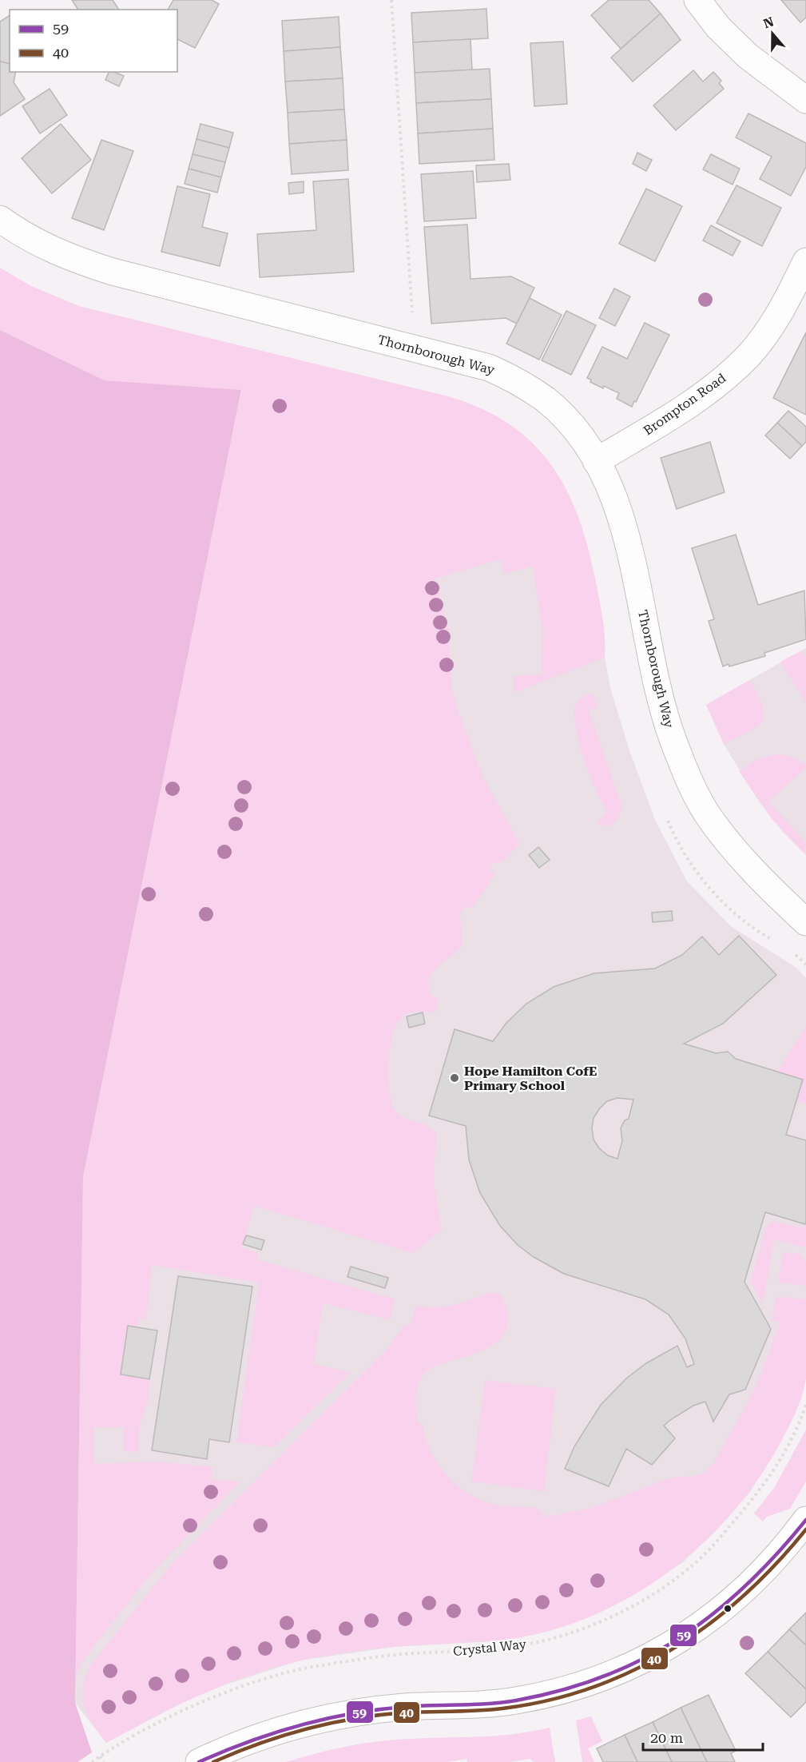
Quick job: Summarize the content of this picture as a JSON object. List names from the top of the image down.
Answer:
{
  "streets": {
    "street": ["Thornborough Way", "Brompton Road"],
    "path": ["Crystal Way"]
  },
  "crossings": [
    ["Thornborough Way", "Brompton Road"]
  ],
  "places": ["Hope Hamilton CofE Primary School"],
  "lines": ["transit line 59", "transit line 40"],
  "legend": ["59", "40"],
  "scale_bar": "20 m",
  "north": "top"
}
